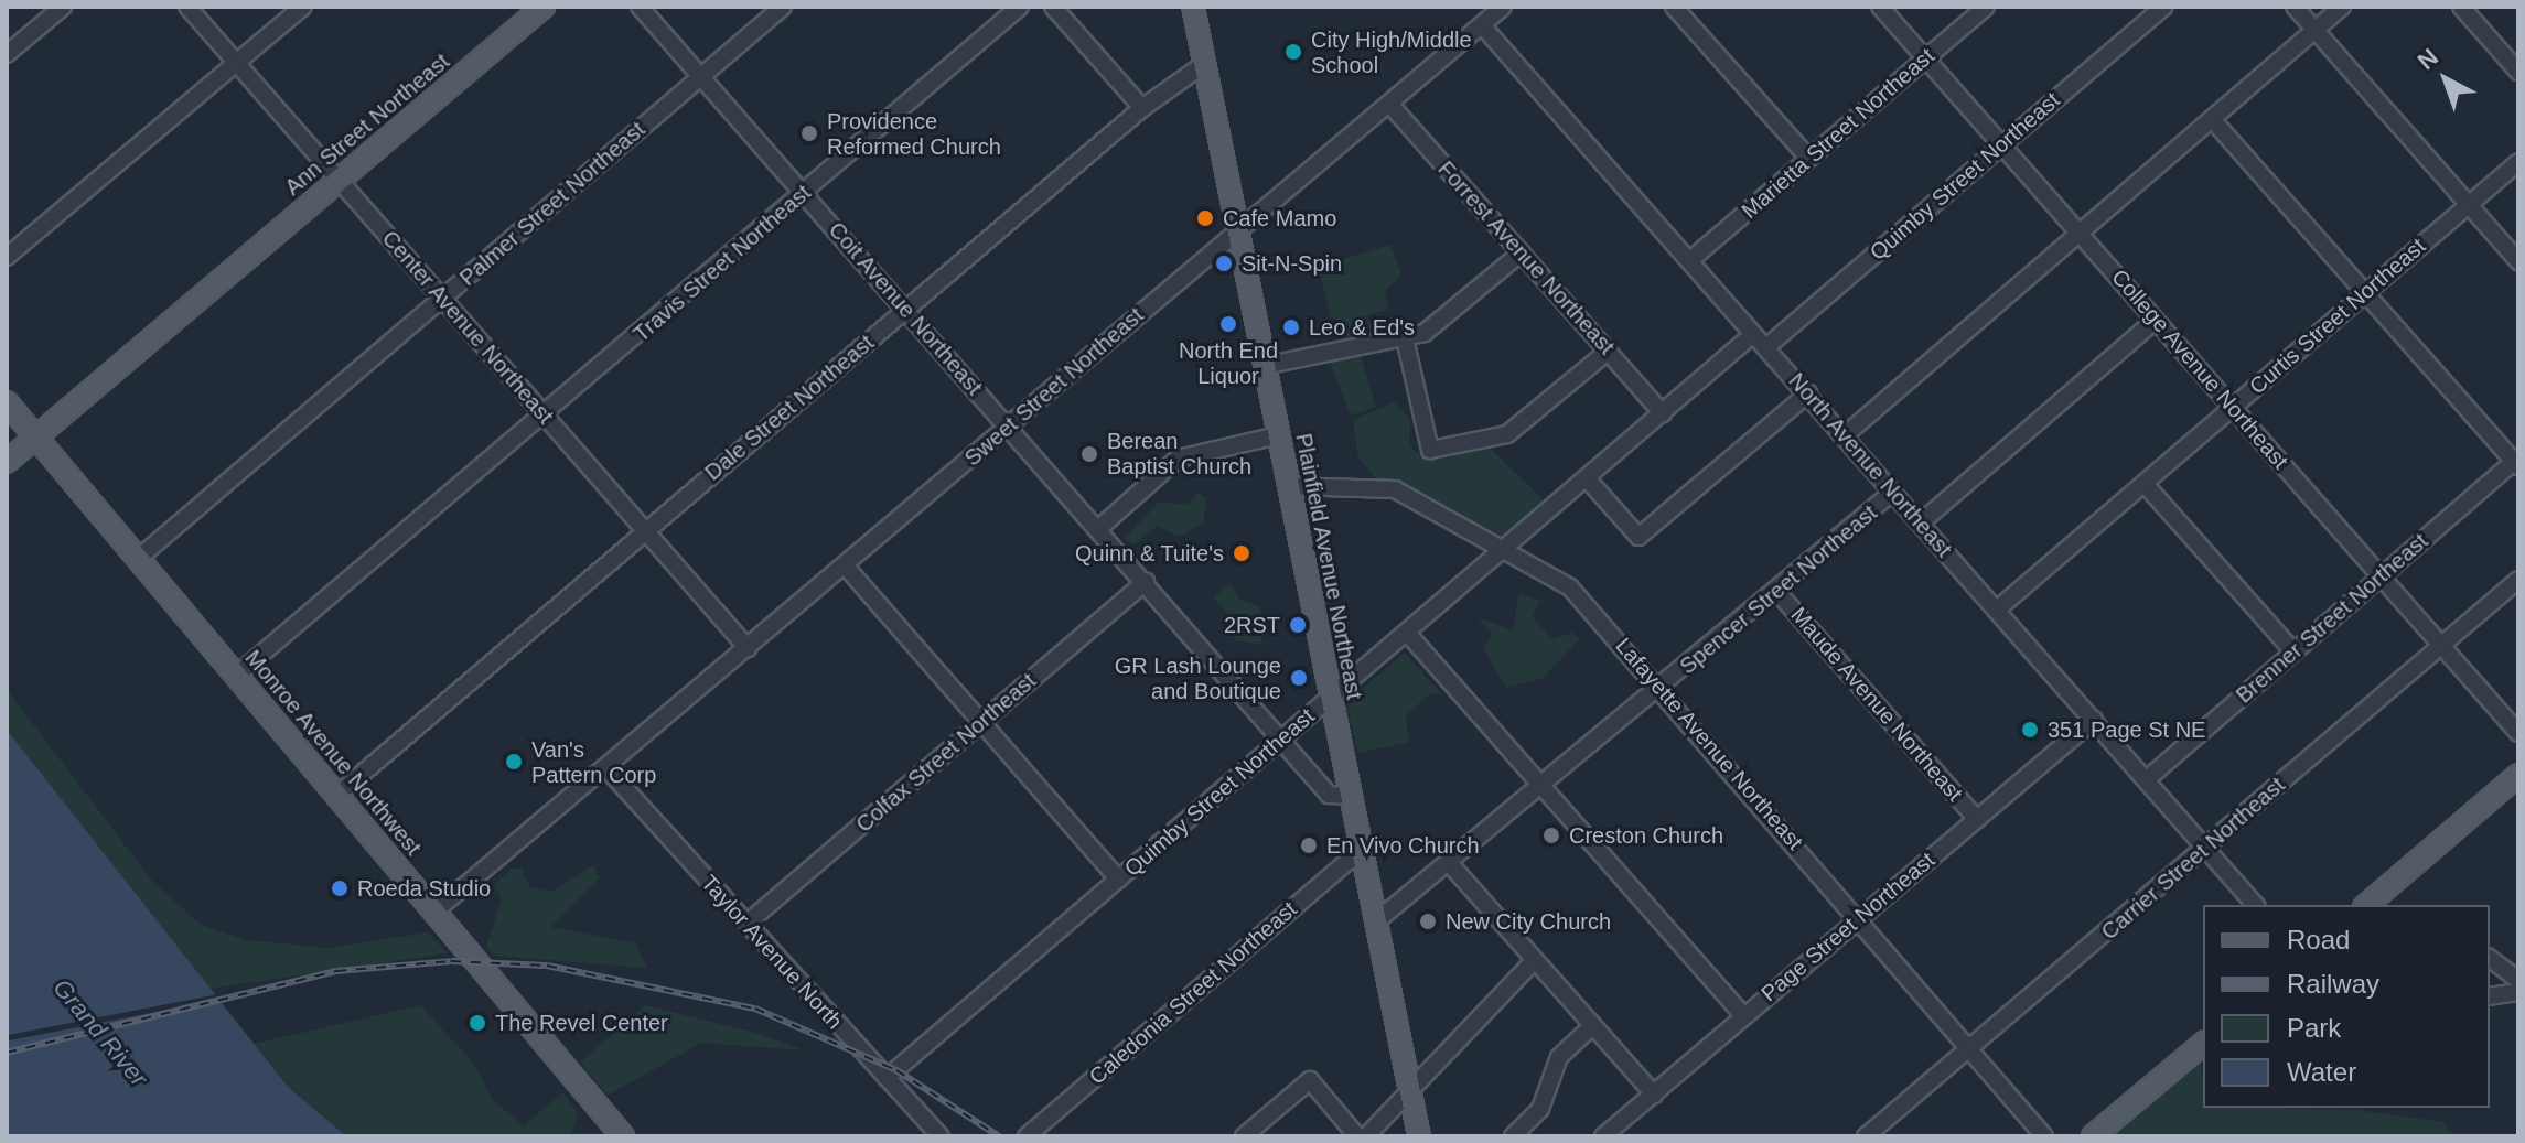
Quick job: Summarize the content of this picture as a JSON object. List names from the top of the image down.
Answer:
{
  "streets": {
    "main road": ["Ann Street Northeast", "Plainfield Avenue Northeast", "Monroe Avenue Northwest"],
    "street": [
      "Marietta Street Northeast",
      "Quimby Street Northeast",
      "Palmer Street Northeast",
      "Forrest Avenue Northeast",
      "Travis Street Northeast",
      "Coit Avenue Northeast",
      "Curtis Street Northeast",
      "Center Avenue Northeast",
      "College Avenue Northeast",
      "Sweet Street Northeast",
      "Dale Street Northeast",
      "North Avenue Northeast",
      "Spencer Street Northeast",
      "Brenner Street Northeast",
      "Maude Avenue Northeast",
      "Lafayette Avenue Northeast",
      "Colfax Street Northeast",
      "Carrier Street Northeast",
      "Page Street Northeast",
      "Taylor Avenue North",
      "Caledonia Street Northeast"
    ]
  },
  "crossings": [
    ["Ann Street Northeast", "Center Avenue Northeast"],
    ["Ann Street Northeast", "Monroe Avenue Northwest"],
    ["Marietta Street Northeast", "College Avenue Northeast"],
    ["Marietta Street Northeast", "North Avenue Northeast"],
    ["Quimby Street Northeast", "Forrest Avenue Northeast"],
    ["Quimby Street Northeast", "Coit Avenue Northeast"],
    ["Quimby Street Northeast", "College Avenue Northeast"],
    ["Quimby Street Northeast", "North Avenue Northeast"],
    ["Quimby Street Northeast", "Plainfield Avenue Northeast"],
    ["Quimby Street Northeast", "Lafayette Avenue Northeast"],
    ["Quimby Street Northeast", "Taylor Avenue North"],
    ["Palmer Street Northeast", "Coit Avenue Northeast"],
    ["Palmer Street Northeast", "Center Avenue Northeast"],
    ["Palmer Street Northeast", "Monroe Avenue Northwest"],
    ["Forrest Avenue Northeast", "Sweet Street Northeast"],
    ["Travis Street Northeast", "Coit Avenue Northeast"],
    ["Travis Street Northeast", "Center Avenue Northeast"],
    ["Travis Street Northeast", "Monroe Avenue Northwest"],
    ["Coit Avenue Northeast", "Sweet Street Northeast"],
    ["Coit Avenue Northeast", "Dale Street Northeast"],
    ["Coit Avenue Northeast", "Plainfield Avenue Northeast"],
    ["Coit Avenue Northeast", "Colfax Street Northeast"],
    ["Curtis Street Northeast", "College Avenue Northeast"],
    ["Curtis Street Northeast", "North Avenue Northeast"],
    ["Center Avenue Northeast", "Sweet Street Northeast"],
    ["Center Avenue Northeast", "Dale Street Northeast"],
    ["College Avenue Northeast", "Brenner Street Northeast"],
    ["College Avenue Northeast", "Carrier Street Northeast"],
    ["Sweet Street Northeast", "North Avenue Northeast"],
    ["Sweet Street Northeast", "Plainfield Avenue Northeast"],
    ["Sweet Street Northeast", "Monroe Avenue Northwest"],
    ["Sweet Street Northeast", "Taylor Avenue North"],
    ["Dale Street Northeast", "Plainfield Avenue Northeast"],
    ["Dale Street Northeast", "Monroe Avenue Northwest"],
    ["North Avenue Northeast", "Spencer Street Northeast"],
    ["North Avenue Northeast", "Brenner Street Northeast"],
    ["North Avenue Northeast", "Carrier Street Northeast"],
    ["North Avenue Northeast", "Page Street Northeast"],
    ["Plainfield Avenue Northeast", "Spencer Street Northeast"],
    ["Plainfield Avenue Northeast", "Lafayette Avenue Northeast"],
    ["Plainfield Avenue Northeast", "Caledonia Street Northeast"],
    ["Spencer Street Northeast", "Maude Avenue Northeast"],
    ["Spencer Street Northeast", "Lafayette Avenue Northeast"],
    ["Maude Avenue Northeast", "Page Street Northeast"],
    ["Lafayette Avenue Northeast", "Carrier Street Northeast"],
    ["Lafayette Avenue Northeast", "Page Street Northeast"],
    ["Colfax Street Northeast", "Taylor Avenue North"]
  ],
  "water": ["Grand River"],
  "places": [
    "City High/Middle School",
    "Providence Reformed Church",
    "Cafe Mamo",
    "Sit-N-Spin",
    "North End Liquor",
    "Leo & Ed's",
    "Berean Baptist Church",
    "Quinn & Tuite's",
    "2RST",
    "GR Lash Lounge and Boutique",
    "351 Page St NE",
    "Van's Pattern Corp",
    "Creston Church",
    "En Vivo Church",
    "Roeda Studio",
    "New City Church",
    "The Revel Center"
  ],
  "legend": [
    "Road",
    "Railway",
    "Park",
    "Water"
  ],
  "north": "top left"
}
